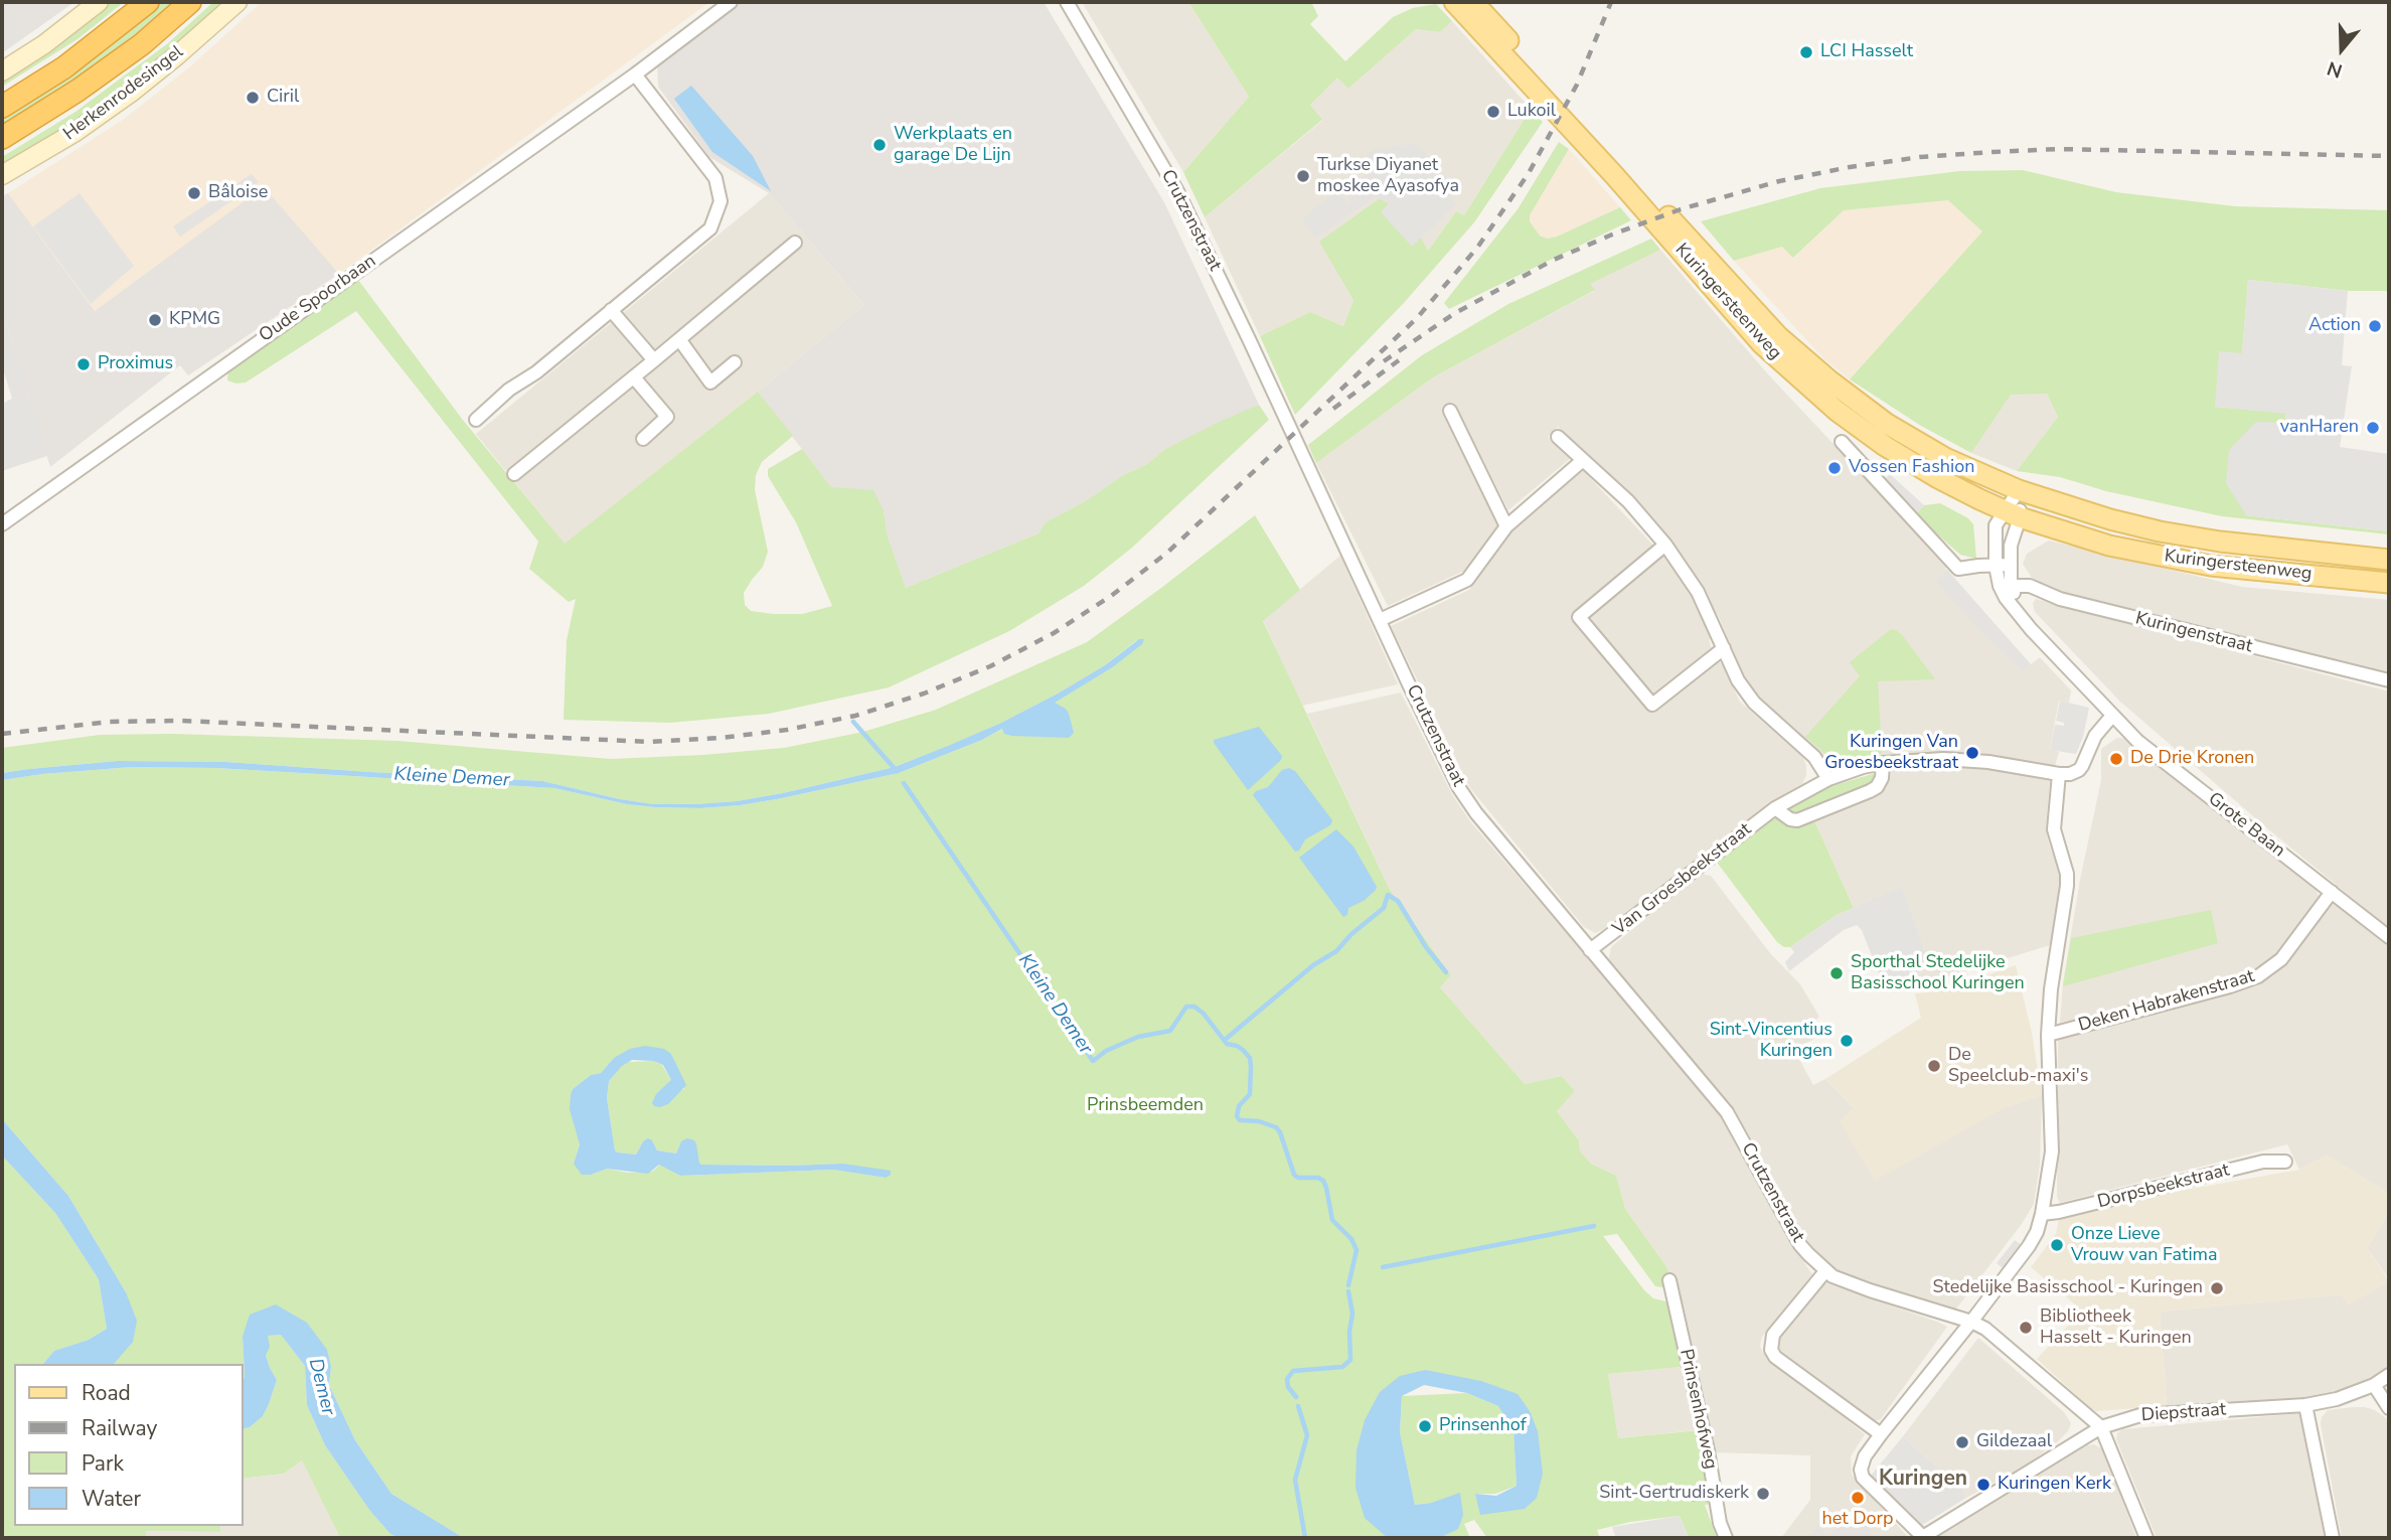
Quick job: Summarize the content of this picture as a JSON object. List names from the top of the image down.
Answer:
{
  "streets": {
    "highway": ["Herkenrodesingel"],
    "main road": ["Kuringersteenweg"],
    "street": [
      "Crutzenstraat",
      "Oude Spoorbaan",
      "Kuringenstraat",
      "Grote Baan",
      "Van Groesbeekstraat",
      "Deken Habrakenstraat",
      "Dorpsbeekstraat",
      "Prinsenhofweg",
      "Diepstraat"
    ]
  },
  "crossings": [
    ["Crutzenstraat", "Van Groesbeekstraat"],
    ["Crutzenstraat", "Diepstraat"],
    ["Kuringersteenweg", "Grote Baan"],
    ["Kuringenstraat", "Grote Baan"],
    ["Grote Baan", "Deken Habrakenstraat"]
  ],
  "districts": ["Kuringen"],
  "water": ["Kleine Demer", "Demer"],
  "parks": ["Prinsbeemden"],
  "places": [
    "LCI Hasselt",
    "Ciril",
    "Lukoil",
    "Werkplaats en garage De Lijn",
    "Turkse Diyanet moskee Ayasofya",
    "Bâloise",
    "KPMG",
    "Action",
    "Proximus",
    "vanHaren",
    "Vossen Fashion",
    "Kuringen Van Groesbeekstraat",
    "De Drie Kronen",
    "Sporthal Stedelijke Basisschool Kuringen",
    "Sint-Vincentius Kuringen",
    "De Speelclub-maxi's",
    "Onze Lieve Vrouw van Fatima",
    "Stedelijke Basisschool - Kuringen",
    "Bibliotheek Hasselt - Kuringen",
    "Prinsenhof",
    "Gildezaal",
    "Kuringen Kerk",
    "Sint-Gertrudiskerk",
    "het Dorp"
  ],
  "legend": [
    "Road",
    "Railway",
    "Park",
    "Water"
  ],
  "north": "bottom"
}
